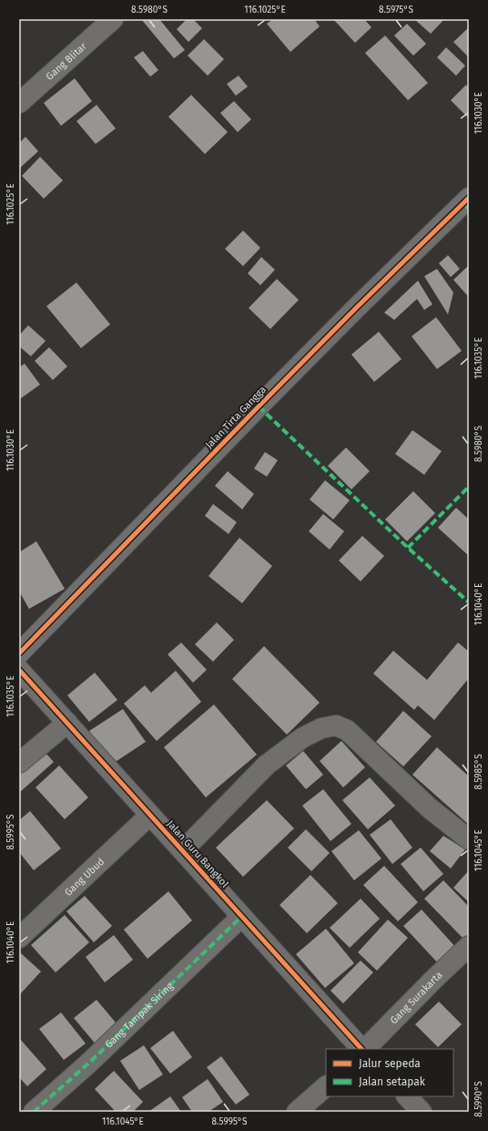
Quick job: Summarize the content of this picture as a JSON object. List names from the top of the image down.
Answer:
{
  "streets": {
    "street": [
      "Gang Blitar",
      "Jalan Tirta Gangga",
      "Jalan Guru Bangkol",
      "Gang Ubud",
      "Gang Surakarta",
      "Gang Tampak Siring"
    ]
  },
  "crossings": [
    ["Jalan Guru Bangkol", "Gang Ubud"],
    ["Jalan Guru Bangkol", "Gang Tampak Siring"]
  ],
  "legend": ["Jalur sepeda", "Jalan setapak"],
  "coordinates": [
    "8.5980°S",
    "116.1025°E",
    "8.5975°S",
    "116.1030°E",
    "116.1035°E",
    "116.1040°E",
    "8.5985°S",
    "8.5995°S",
    "116.1045°E",
    "8.5990°S"
  ]
}
